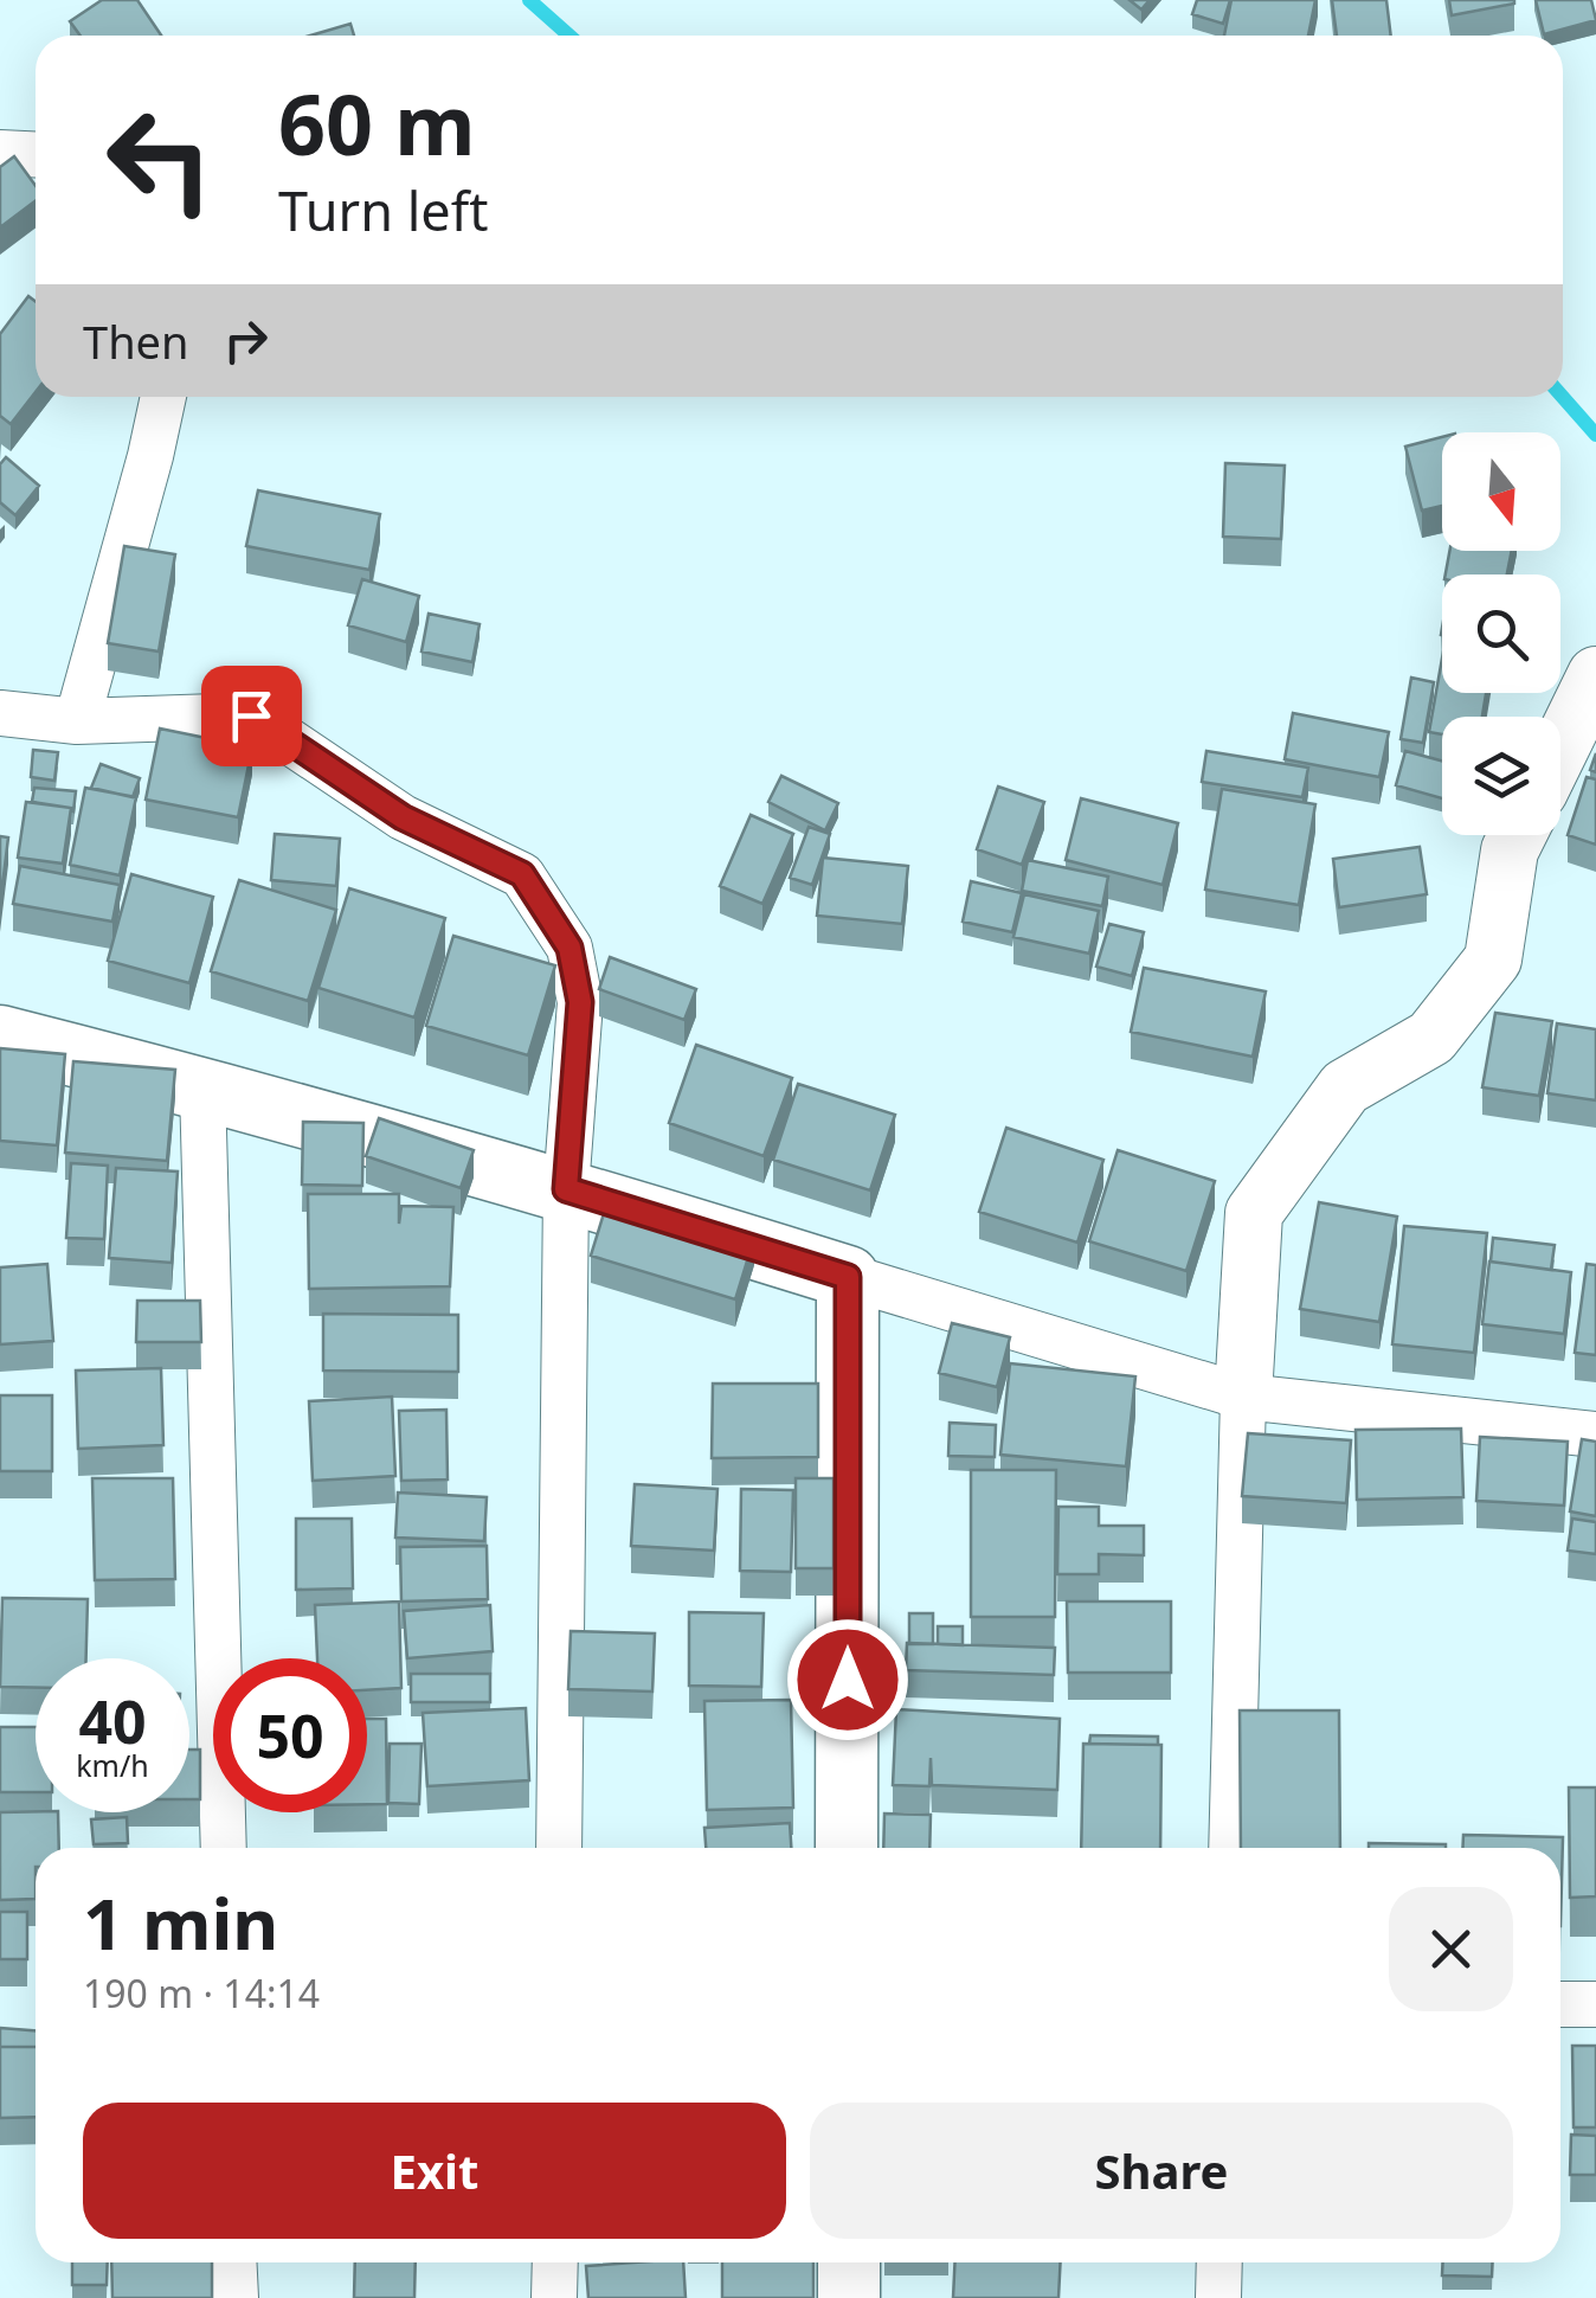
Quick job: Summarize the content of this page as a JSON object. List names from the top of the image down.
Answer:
{
  "north": "bottom",
  "page": {
    "turn": ["60 m", "Turn left"],
    "then": "Then",
    "speed": "40 km/h",
    "limit": "50",
    "heading": ["1 min", "190 m · 14:14"],
    "buttons": ["Exit", "Share"]
  }
}
